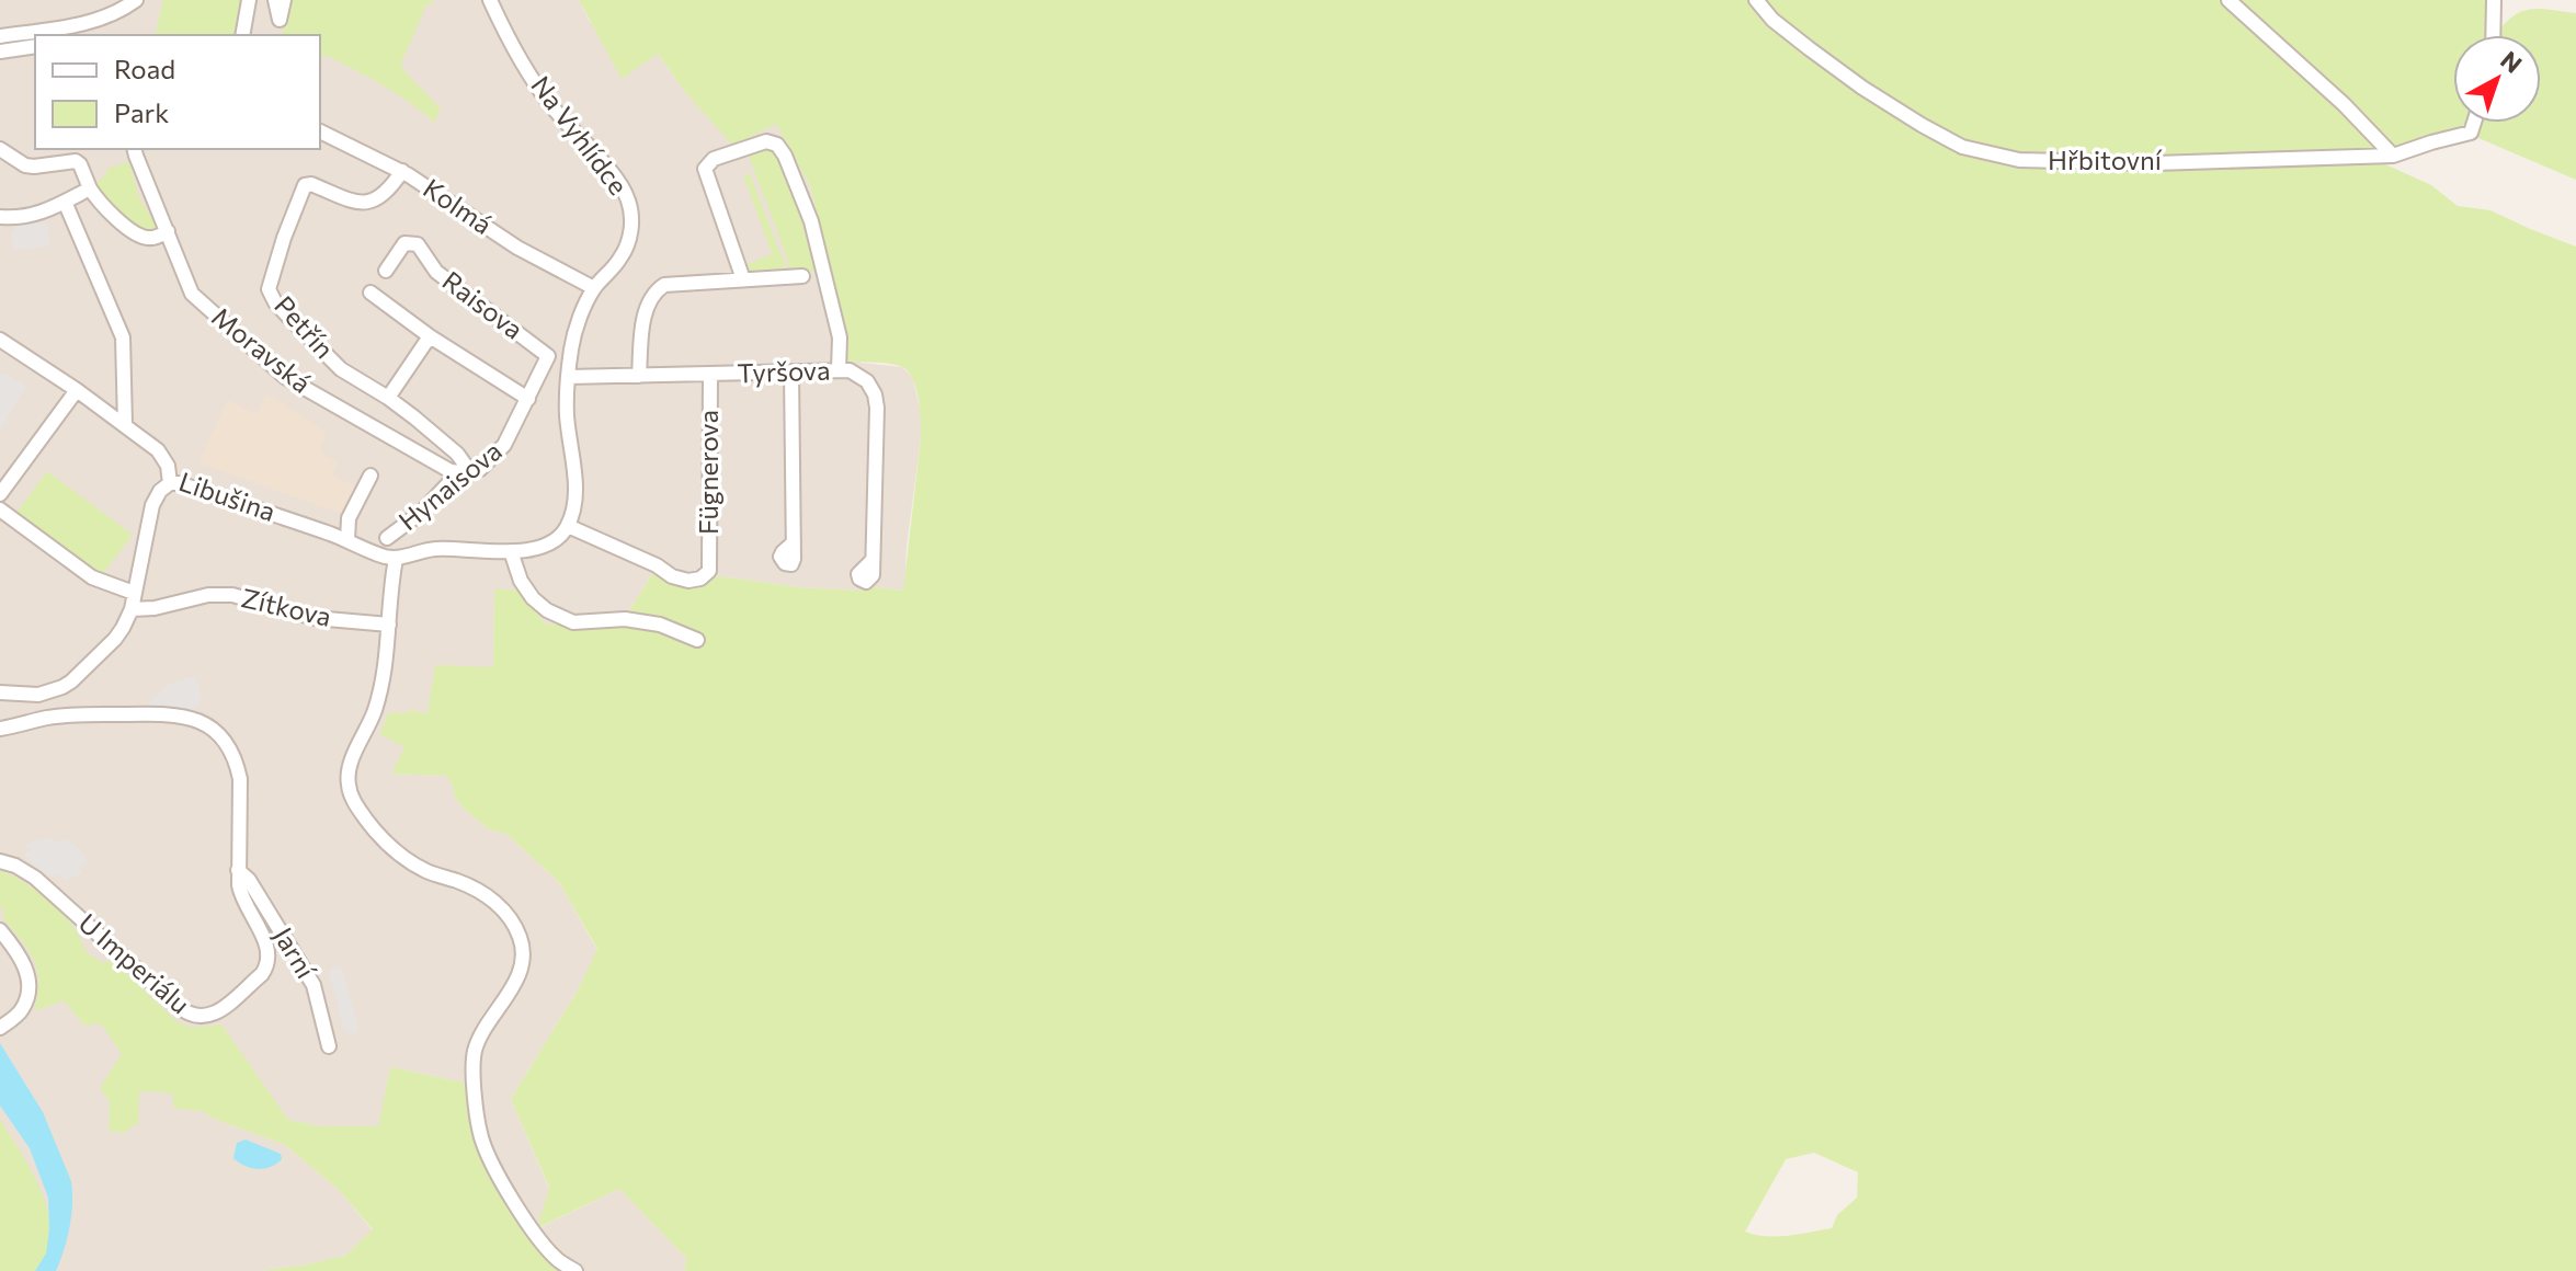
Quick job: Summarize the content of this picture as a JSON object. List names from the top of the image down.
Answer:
{
  "streets": {
    "street": [
      "Na Vyhlídce",
      "Hřbitovní",
      "Kolmá",
      "Raisova",
      "Petřín",
      "Moravská",
      "Tyršova",
      "Fügnerova",
      "Hynaisova",
      "Libušina",
      "Zítkova",
      "Jarní",
      "U Imperiálu"
    ]
  },
  "crossings": [
    ["Na Vyhlídce", "Kolmá"],
    ["Na Vyhlídce", "Tyršova"],
    ["Na Vyhlídce", "Fügnerova"],
    ["Kolmá", "Petřín"],
    ["Raisova", "Hynaisova"],
    ["Petřín", "Moravská"],
    ["Petřín", "Hynaisova"],
    ["Moravská", "Hynaisova"],
    ["Tyršova", "Fügnerova"],
    ["Jarní", "U Imperiálu"]
  ],
  "legend": ["Road", "Park"],
  "north": "top right"
}
